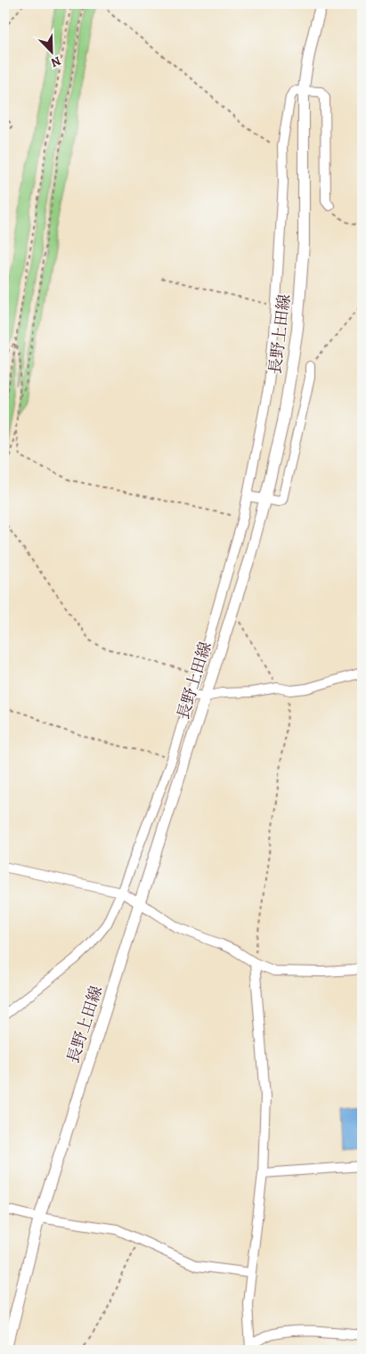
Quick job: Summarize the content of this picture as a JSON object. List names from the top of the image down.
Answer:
{
  "streets": {
    "main road": ["長野上田線"]
  },
  "north": "bottom right"
}
